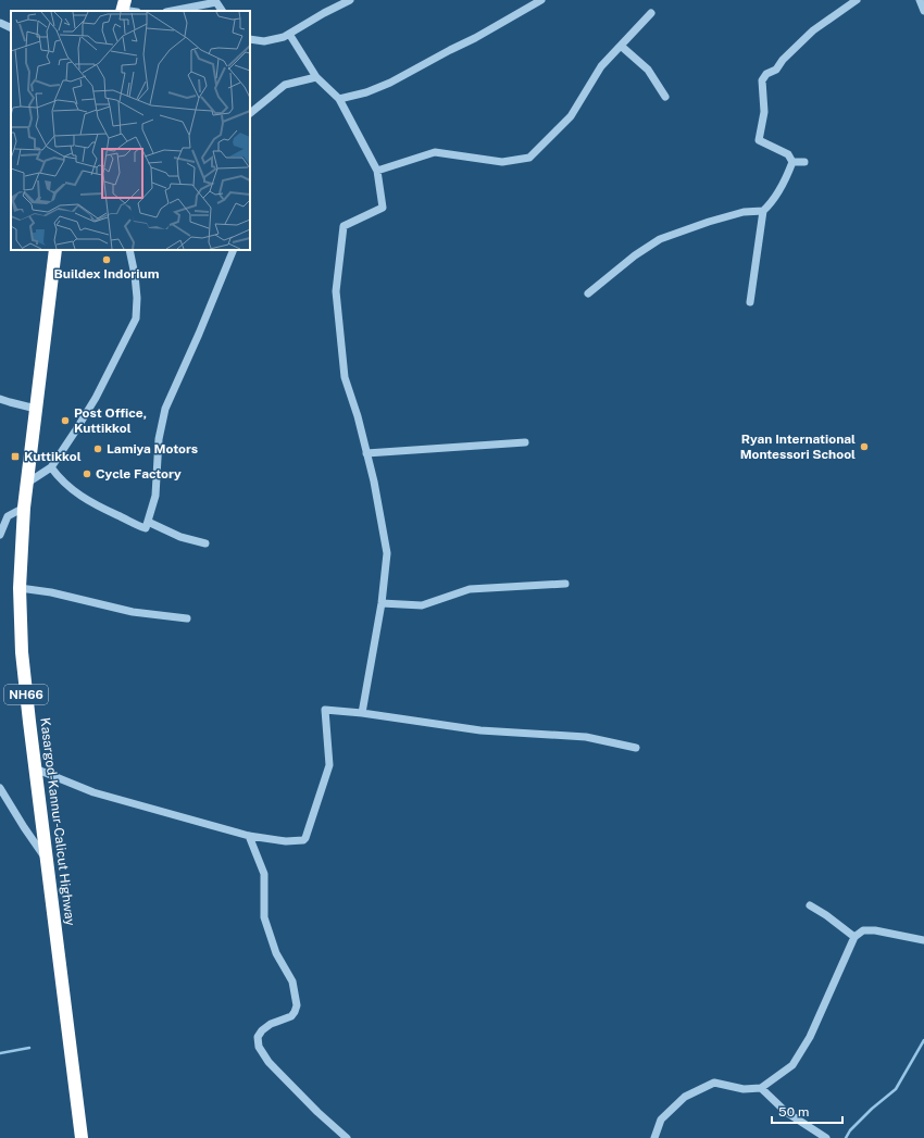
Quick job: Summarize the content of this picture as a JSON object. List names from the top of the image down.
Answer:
{
  "streets": {
    "highway": ["NH66", "Kasargod-Kannur-Calicut Highway"]
  },
  "places": {
    "other": [
      "Buildex Indorium",
      "Post Office, Kuttikkol",
      "Ryan International Montessori School",
      "Lamiya Motors",
      "Cycle Factory"
    ],
    "transit": ["Kuttikkol"]
  },
  "scale_bar": "50 m"
}
